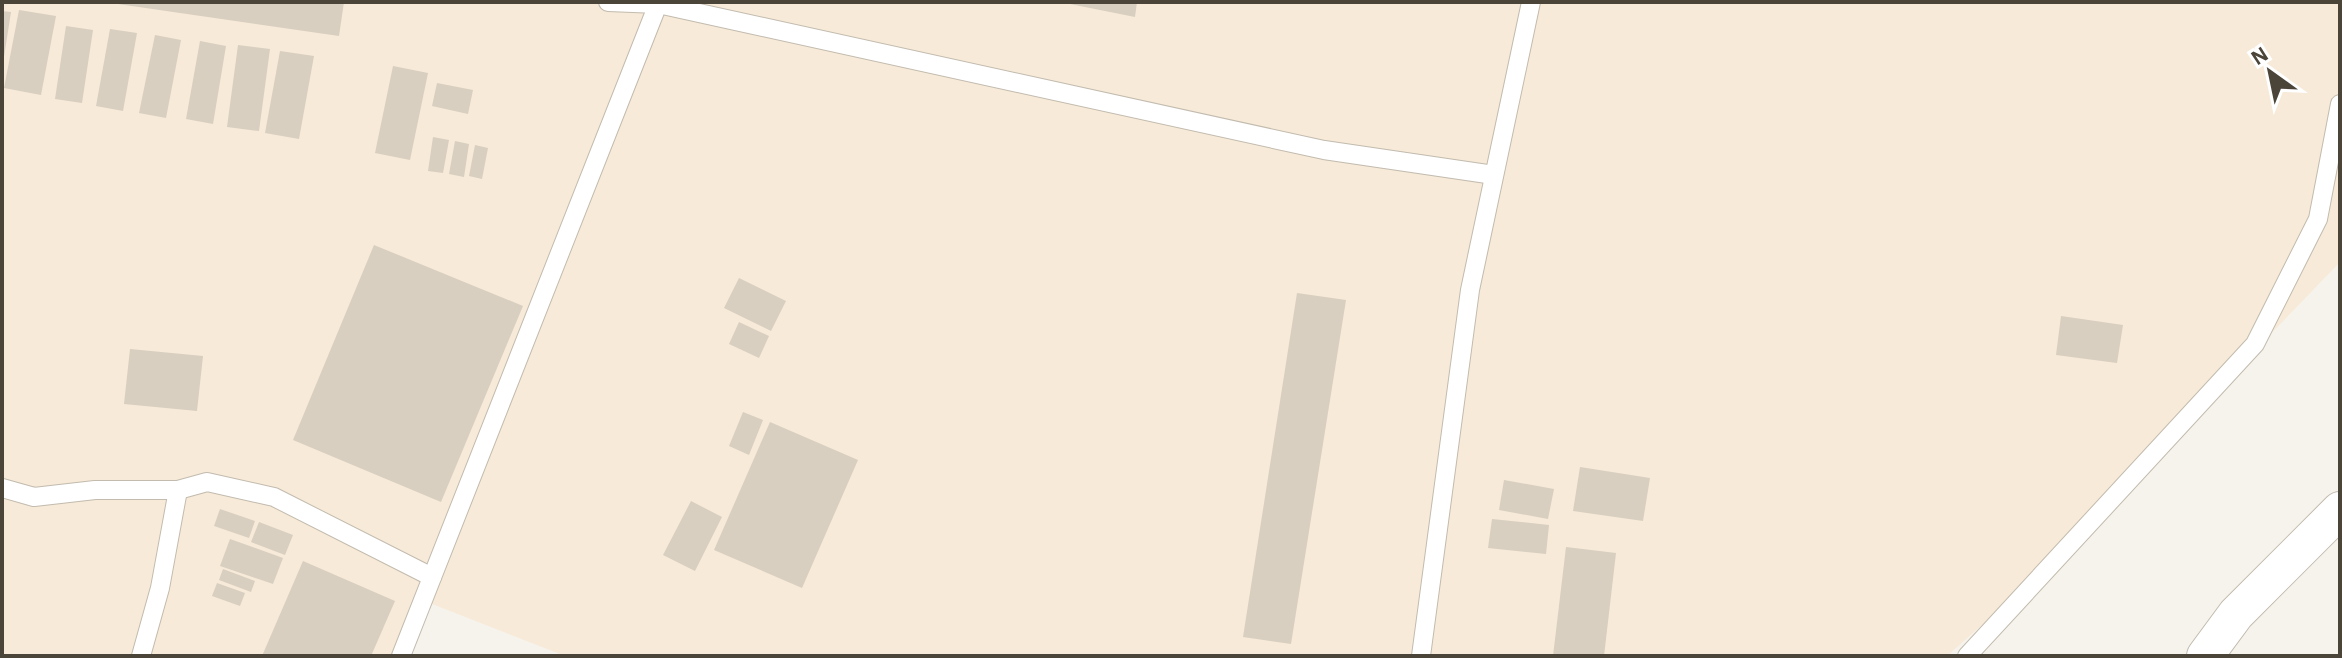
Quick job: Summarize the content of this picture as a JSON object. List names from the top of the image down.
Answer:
{
  "north": "top left"
}
